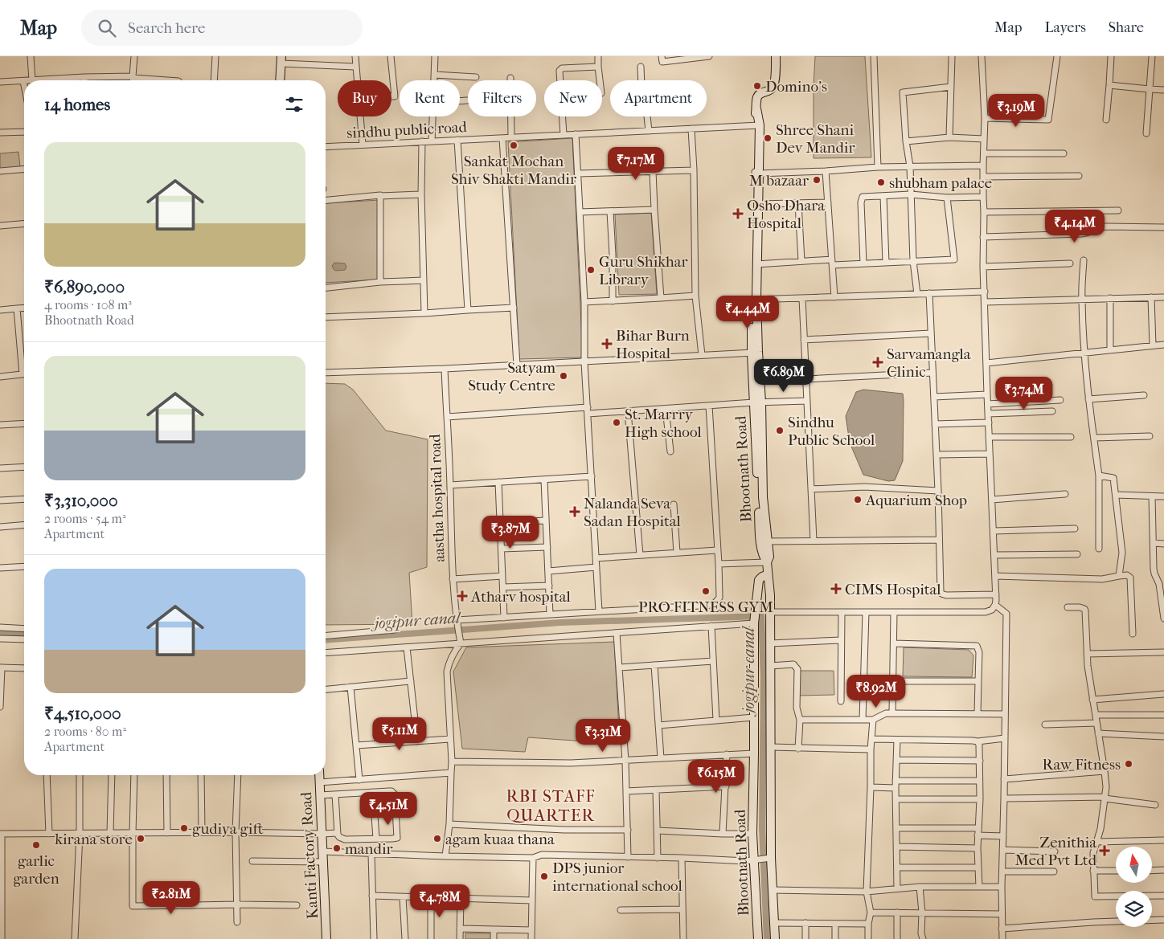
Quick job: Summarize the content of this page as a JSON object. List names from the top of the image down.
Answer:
{
  "streets": {
    "street": [
      "sindhu public road",
      "Bhootnath Road",
      "aastha hospital road",
      "Kanti Factory Road"
    ]
  },
  "crossings": [
    ["sindhu public road", "Bhootnath Road"]
  ],
  "districts": ["RBI STAFF QUARTER"],
  "water": ["jogipur canal"],
  "places": {
    "other": [
      "Domino's",
      "Shree Shani Dev Mandir",
      "Sankat Mochan Shiv Shakti Mandir",
      "M bazaar",
      "shubham palace",
      "Guru Shikhar Library",
      "Satyam Study Centre",
      "St. Marrry High school",
      "Sindhu Public School",
      "Aquarium Shop",
      "PRO FITNESS GYM",
      "Raw Fitness",
      "gudiya gift",
      "kirana store",
      "agam kuaa thana",
      "garlic garden",
      "mandir",
      "DPS junior international school"
    ],
    "health": [
      "Osho Dhara Hospital",
      "Bihar Burn Hospital",
      "Sarvamangla Clinic",
      "Nalanda Seva Sadan Hospital",
      "CIMS Hospital",
      "Atharv hospital",
      "Zenithia Med Pvt Ltd"
    ]
  },
  "north": "top",
  "page": {
    "header": "Map",
    "search": "Search here",
    "nav": ["Map", "Layers", "Share"],
    "chip": [
      "Buy",
      "Rent",
      "Filters",
      "New",
      "Apartment"
    ],
    "heading": "14 homes",
    "price": [
      "₹3.19M",
      "₹7.17M",
      "₹4.14M",
      "₹4.44M",
      "₹6.89M",
      "₹3.74M",
      "₹3.87M",
      "₹8.92M",
      "₹5.11M",
      "₹3.31M",
      "₹6.15M",
      "₹4.51M",
      "₹2.81M",
      "₹4.78M"
    ],
    "list": [
      {
        "name": "₹6,890,000",
        "note": "4 rooms · 108 m² · Bhootnath Road"
      },
      {
        "name": "₹3,310,000",
        "note": "2 rooms · 54 m² · Apartment"
      },
      {
        "name": "₹4,510,000",
        "note": "2 rooms · 80 m² · Apartment"
      }
    ]
  }
}
